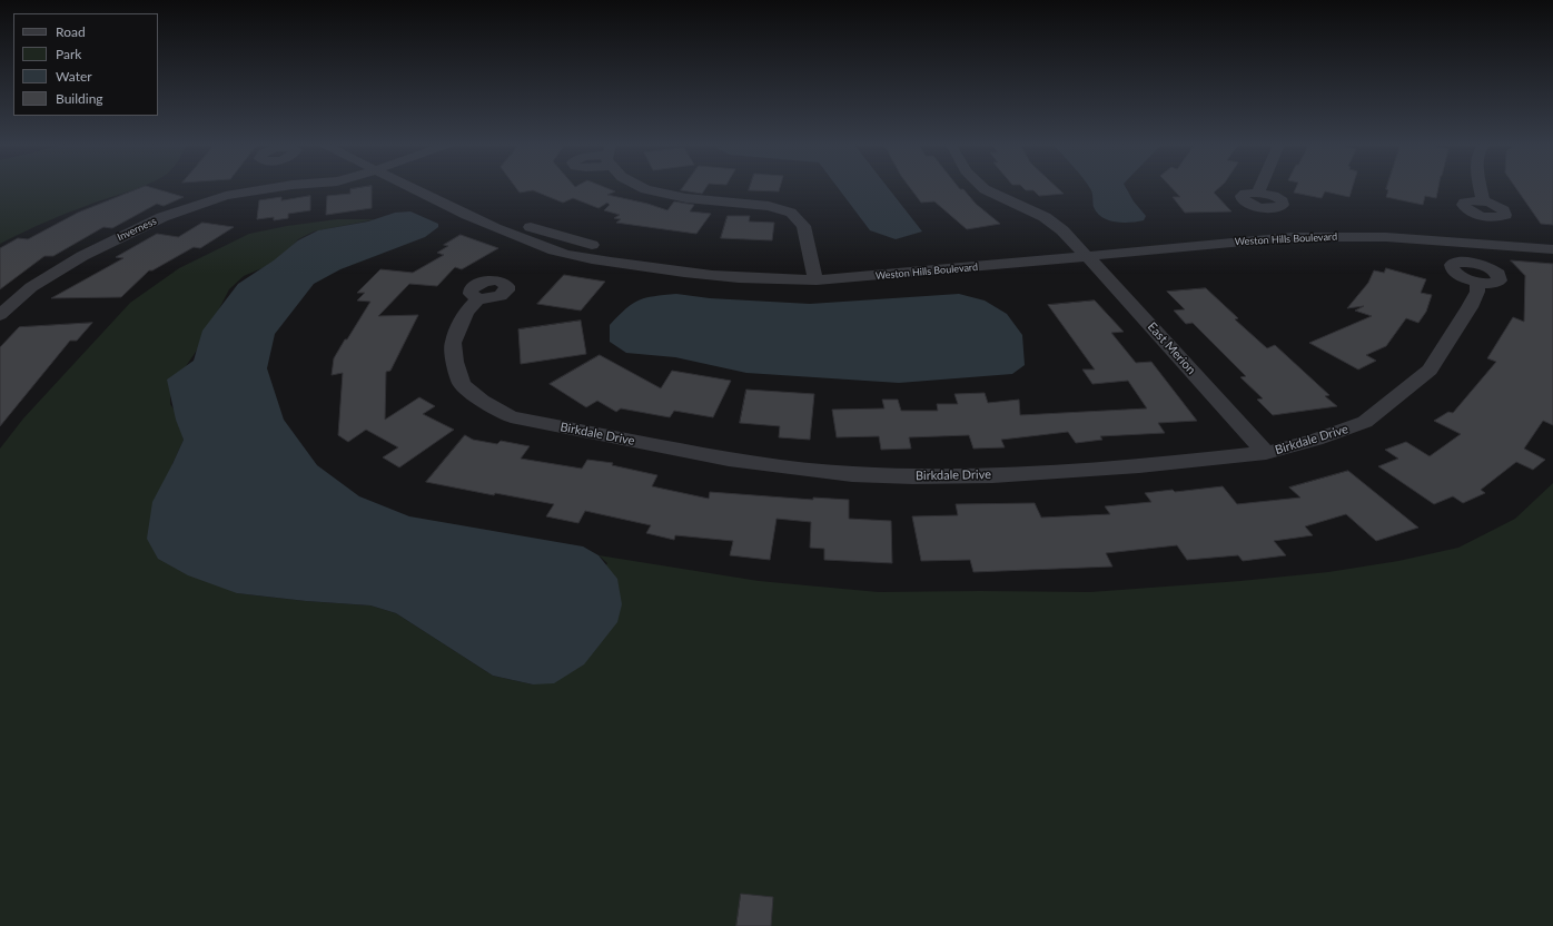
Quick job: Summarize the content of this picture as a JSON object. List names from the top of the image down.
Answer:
{
  "streets": {
    "street": [
      "Inverness",
      "Weston Hills Boulevard",
      "East Merion",
      "Birkdale Drive"
    ]
  },
  "crossings": [
    ["Weston Hills Boulevard", "East Merion"],
    ["East Merion", "Birkdale Drive"]
  ],
  "legend": [
    "Road",
    "Park",
    "Water",
    "Building"
  ]
}
